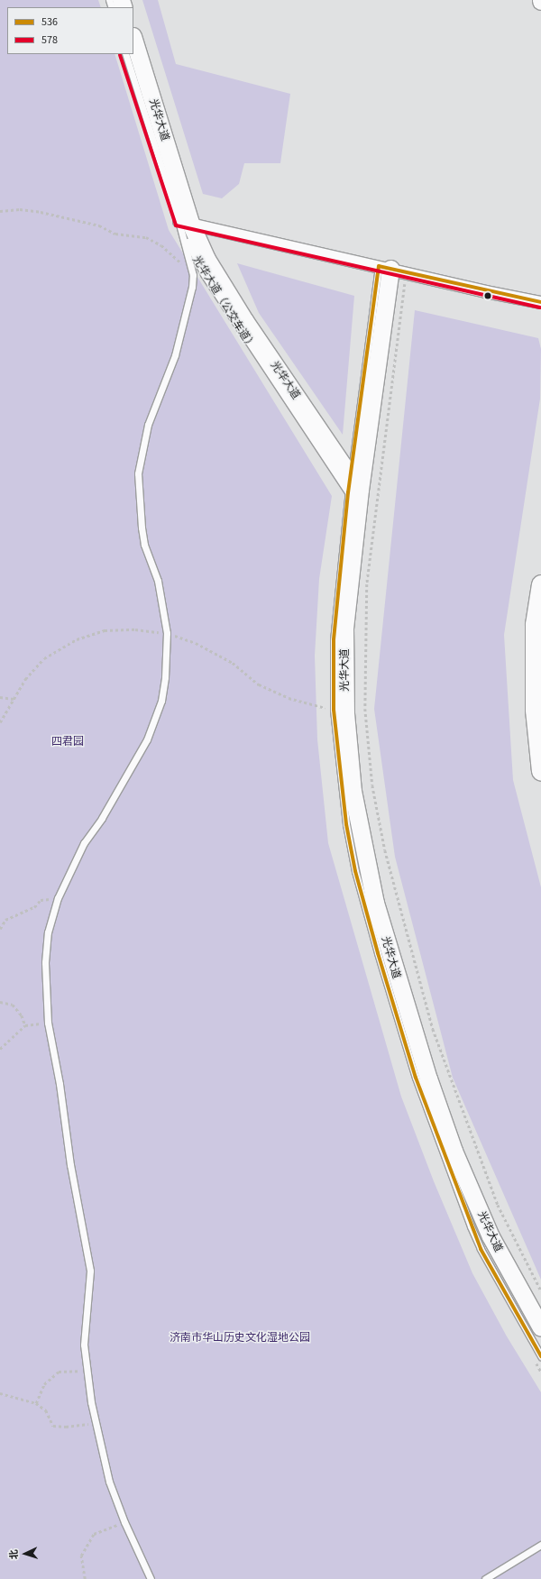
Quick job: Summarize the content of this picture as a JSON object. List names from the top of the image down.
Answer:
{
  "streets": {
    "main road": ["光华大道"]
  },
  "parks": ["四君园", "济南市华山历史文化湿地公园"],
  "lines": ["transit line 578", "transit line 536"],
  "legend": ["536", "578"],
  "north": "left"
}
